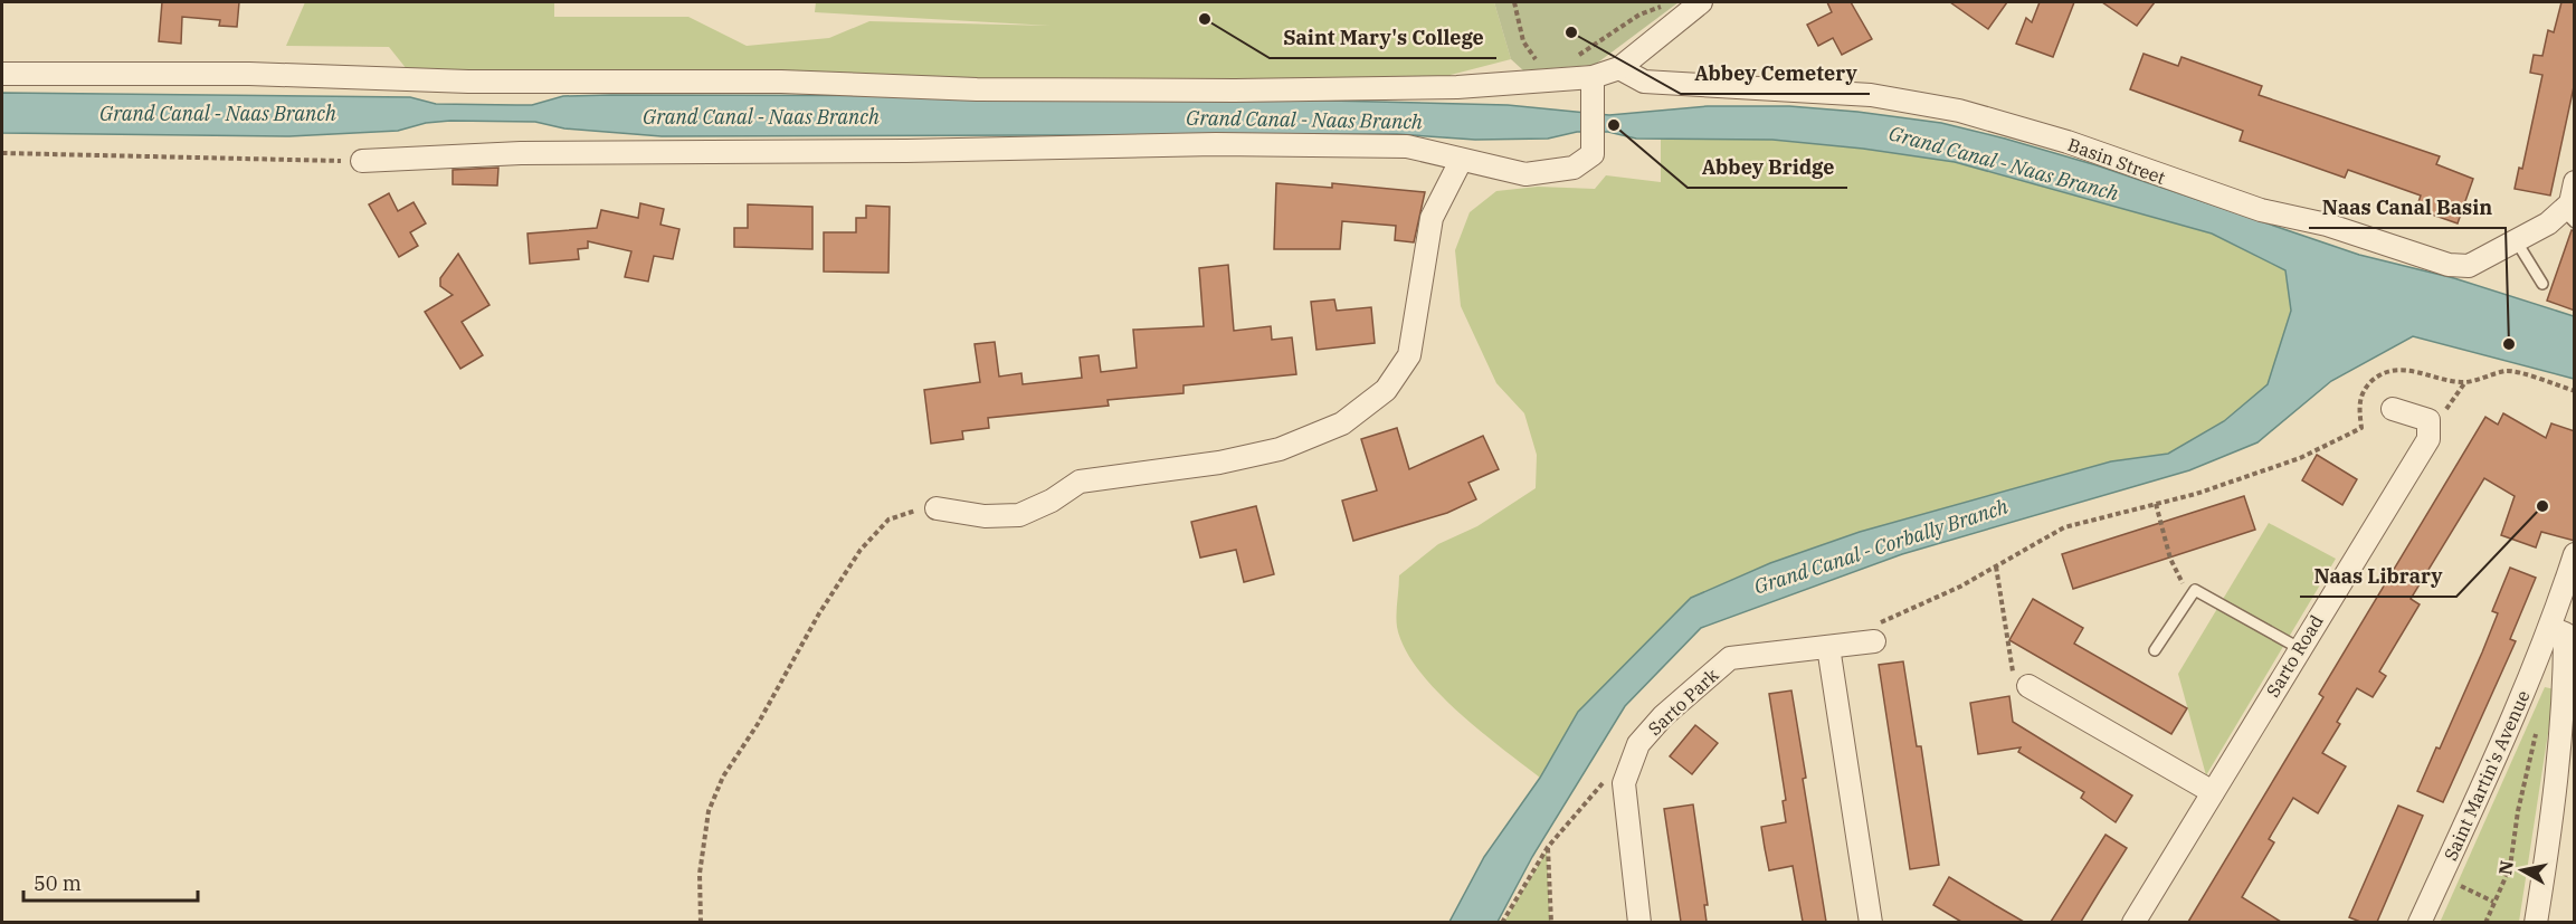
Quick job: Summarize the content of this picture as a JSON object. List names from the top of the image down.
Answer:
{
  "streets": {
    "street": [
      "Basin Street",
      "Sarto Road",
      "Sarto Park",
      "Saint Martin's Avenue"
    ]
  },
  "water": ["Grand Canal - Naas Branch", "Grand Canal - Corbally Branch"],
  "places": [
    "Saint Mary's College",
    "Abbey Cemetery",
    "Abbey Bridge",
    "Naas Canal Basin",
    "Naas Library"
  ],
  "scale_bar": "50 m",
  "north": "left"
}
